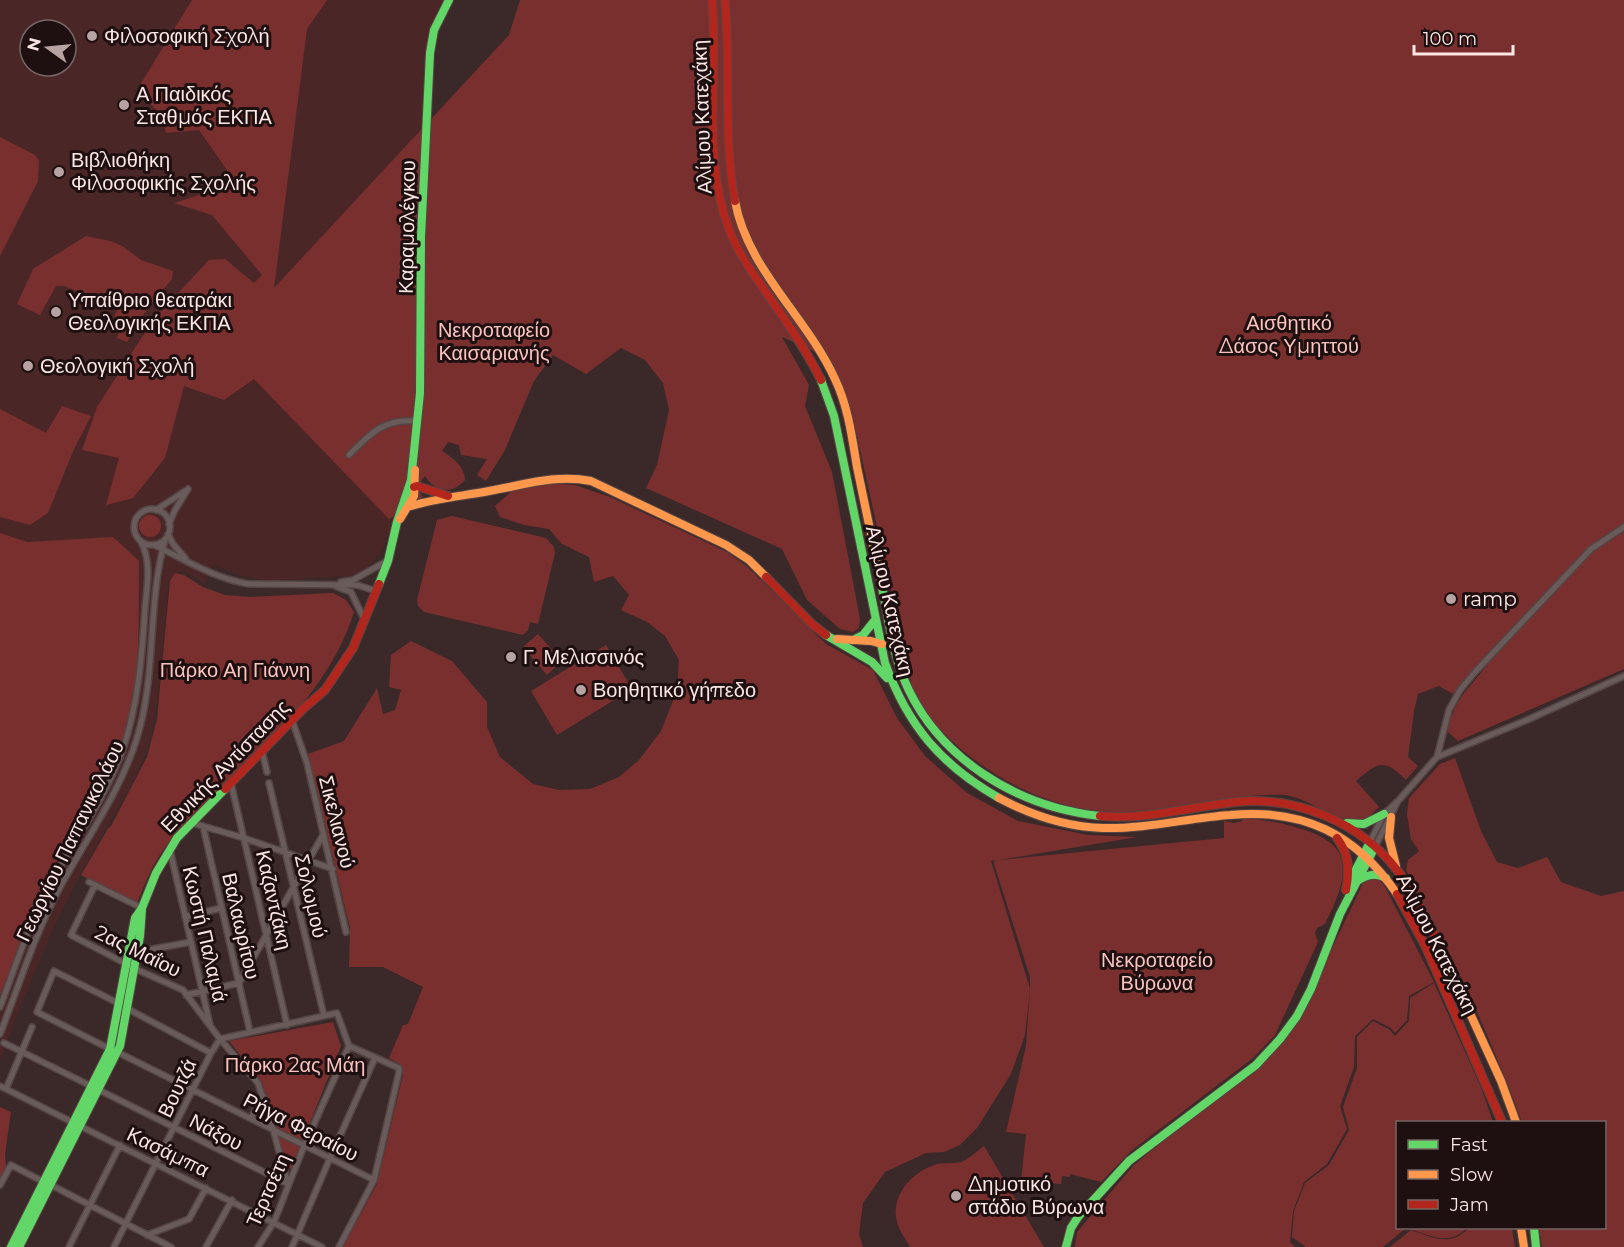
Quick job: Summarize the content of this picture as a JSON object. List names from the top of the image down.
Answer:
{
  "streets": {
    "main road": ["Αλίμου Κατεχάκη", "Καραμολέγκου", "Εθνικής Αντίστασης"],
    "street": [
      "Σικελιανού",
      "Γεωργίου Παπανικολάου",
      "Σολωμού",
      "Καζαντζάκη",
      "Βαλαωρίτου",
      "Κωστή Παλαμά",
      "2ας Μαΐου",
      "Βουτζά",
      "Ρήγα Φεραίου",
      "Νάξου",
      "Κασάμπα",
      "Τερτσέτη"
    ]
  },
  "crossings": [
    ["Καραμολέγκου", "Εθνικής Αντίστασης"],
    ["Εθνικής Αντίστασης", "Σικελιανού"],
    ["Εθνικής Αντίστασης", "Καζαντζάκη"],
    ["Εθνικής Αντίστασης", "Κωστή Παλαμά"],
    ["Εθνικής Αντίστασης", "2ας Μαΐου"],
    ["Εθνικής Αντίστασης", "Ρήγα Φεραίου"],
    ["Εθνικής Αντίστασης", "Νάξου"],
    ["Εθνικής Αντίστασης", "Κασάμπα"],
    ["Κωστή Παλαμά", "2ας Μαΐου"],
    ["2ας Μαΐου", "Βουτζά"],
    ["2ας Μαΐου", "Ρήγα Φεραίου"],
    ["2ας Μαΐου", "Νάξου"],
    ["2ας Μαΐου", "Τερτσέτη"],
    ["Βουτζά", "Ρήγα Φεραίου"],
    ["Βουτζά", "Νάξου"],
    ["Βουτζά", "Κασάμπα"],
    ["Ρήγα Φεραίου", "Τερτσέτη"],
    ["Νάξου", "Τερτσέτη"],
    ["Κασάμπα", "Τερτσέτη"]
  ],
  "parks": [
    "Αισθητικό Δάσος Υμηττού",
    "Νεκροταφείο Καισαριανής",
    "Πάρκο Αη Γιάννη",
    "Νεκροταφείο Βύρωνα",
    "Πάρκο 2ας Μάη"
  ],
  "places": [
    "Φιλοσοφική Σχολή",
    "Α Παιδικός Σταθμός ΕΚΠΑ",
    "Βιβλιοθήκη Φιλοσοφικής Σχολής",
    "Υπαίθριο θεατράκι Θεολογικής ΕΚΠΑ",
    "Θεολογική Σχολή",
    "ramp",
    "Γ. Μελισσινός",
    "Βοηθητικό γήπεδο",
    "Δημοτικό στάδιο Βύρωνα"
  ],
  "legend": ["Fast", "Slow", "Jam"],
  "scale_bar": "100 m",
  "north": "left"
}
